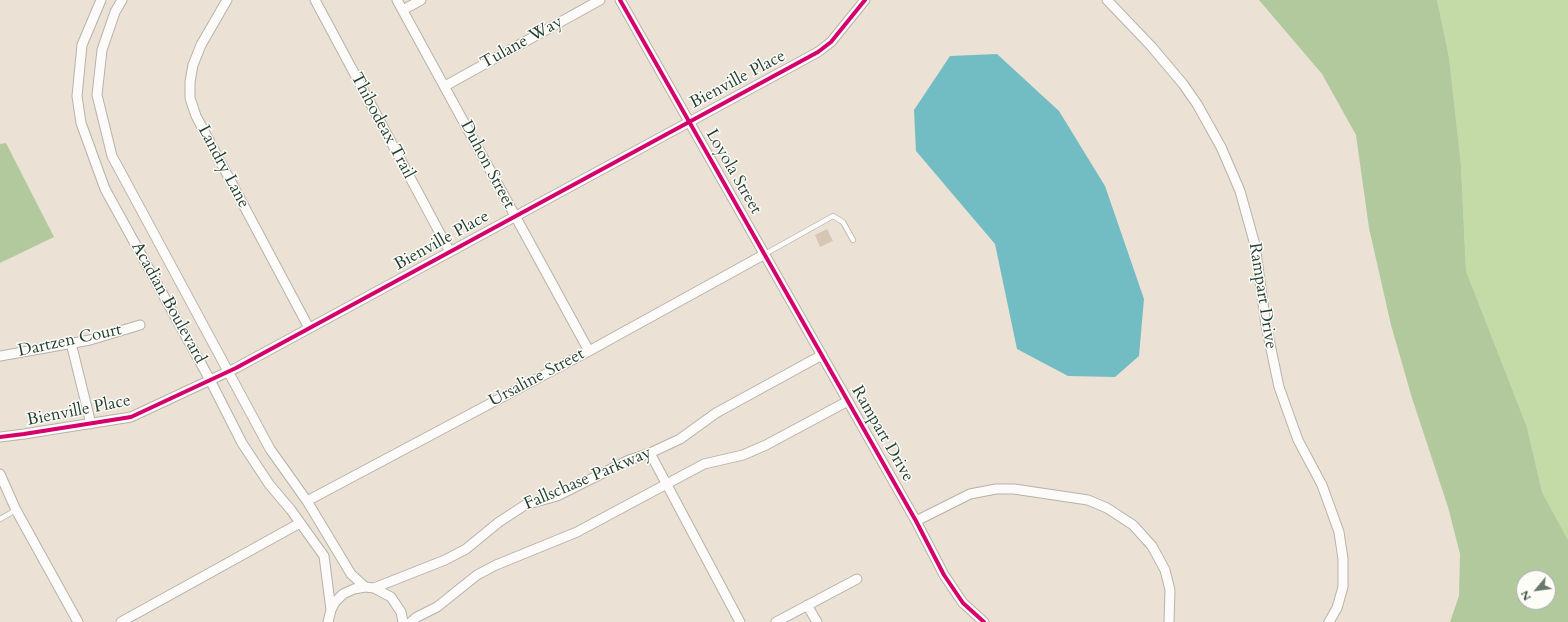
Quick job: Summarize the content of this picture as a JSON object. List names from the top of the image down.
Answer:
{
  "streets": {
    "street": [
      "Tulane Way",
      "Bienville Place",
      "Thibodeax Trail",
      "Duhon Street",
      "Landry Lane",
      "Loyola Street",
      "Rampart Drive",
      "Acadian Boulevard",
      "Dartzen Court",
      "Ursaline Street",
      "Fallschase Parkway"
    ]
  },
  "crossings": [
    ["Tulane Way", "Duhon Street"],
    ["Bienville Place", "Thibodeax Trail"],
    ["Bienville Place", "Duhon Street"],
    ["Bienville Place", "Landry Lane"],
    ["Bienville Place", "Loyola Street"],
    ["Bienville Place", "Acadian Boulevard"],
    ["Duhon Street", "Ursaline Street"],
    ["Loyola Street", "Rampart Drive"],
    ["Loyola Street", "Ursaline Street"],
    ["Rampart Drive", "Ursaline Street"],
    ["Rampart Drive", "Fallschase Parkway"],
    ["Acadian Boulevard", "Ursaline Street"],
    ["Acadian Boulevard", "Fallschase Parkway"]
  ],
  "north": "bottom left"
}
